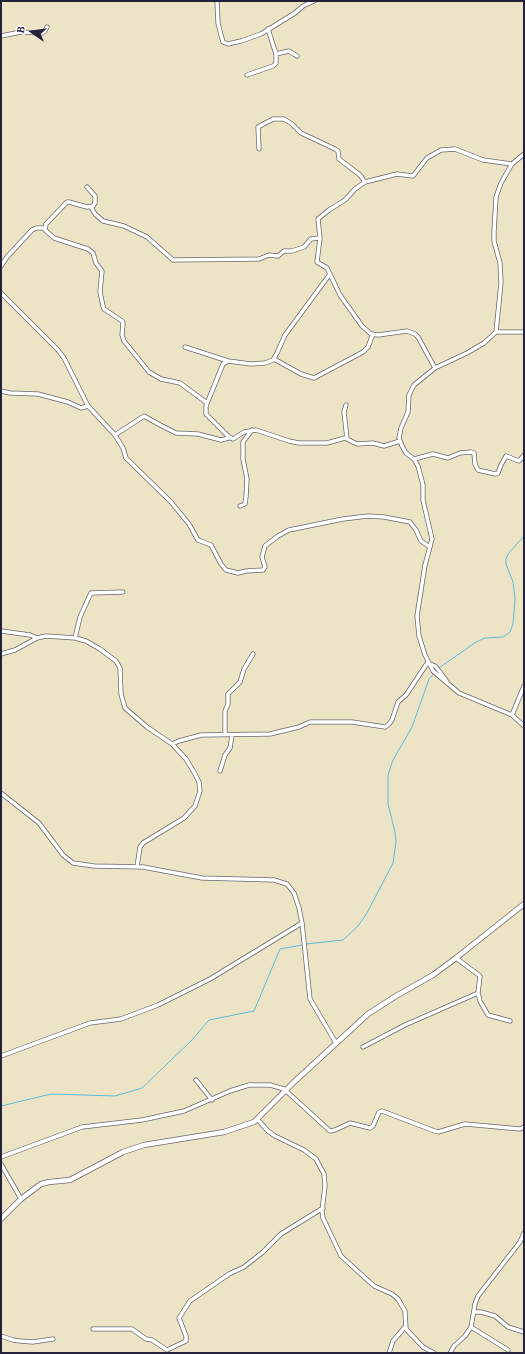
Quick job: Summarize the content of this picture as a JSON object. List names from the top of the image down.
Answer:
{
  "north": "left"
}
